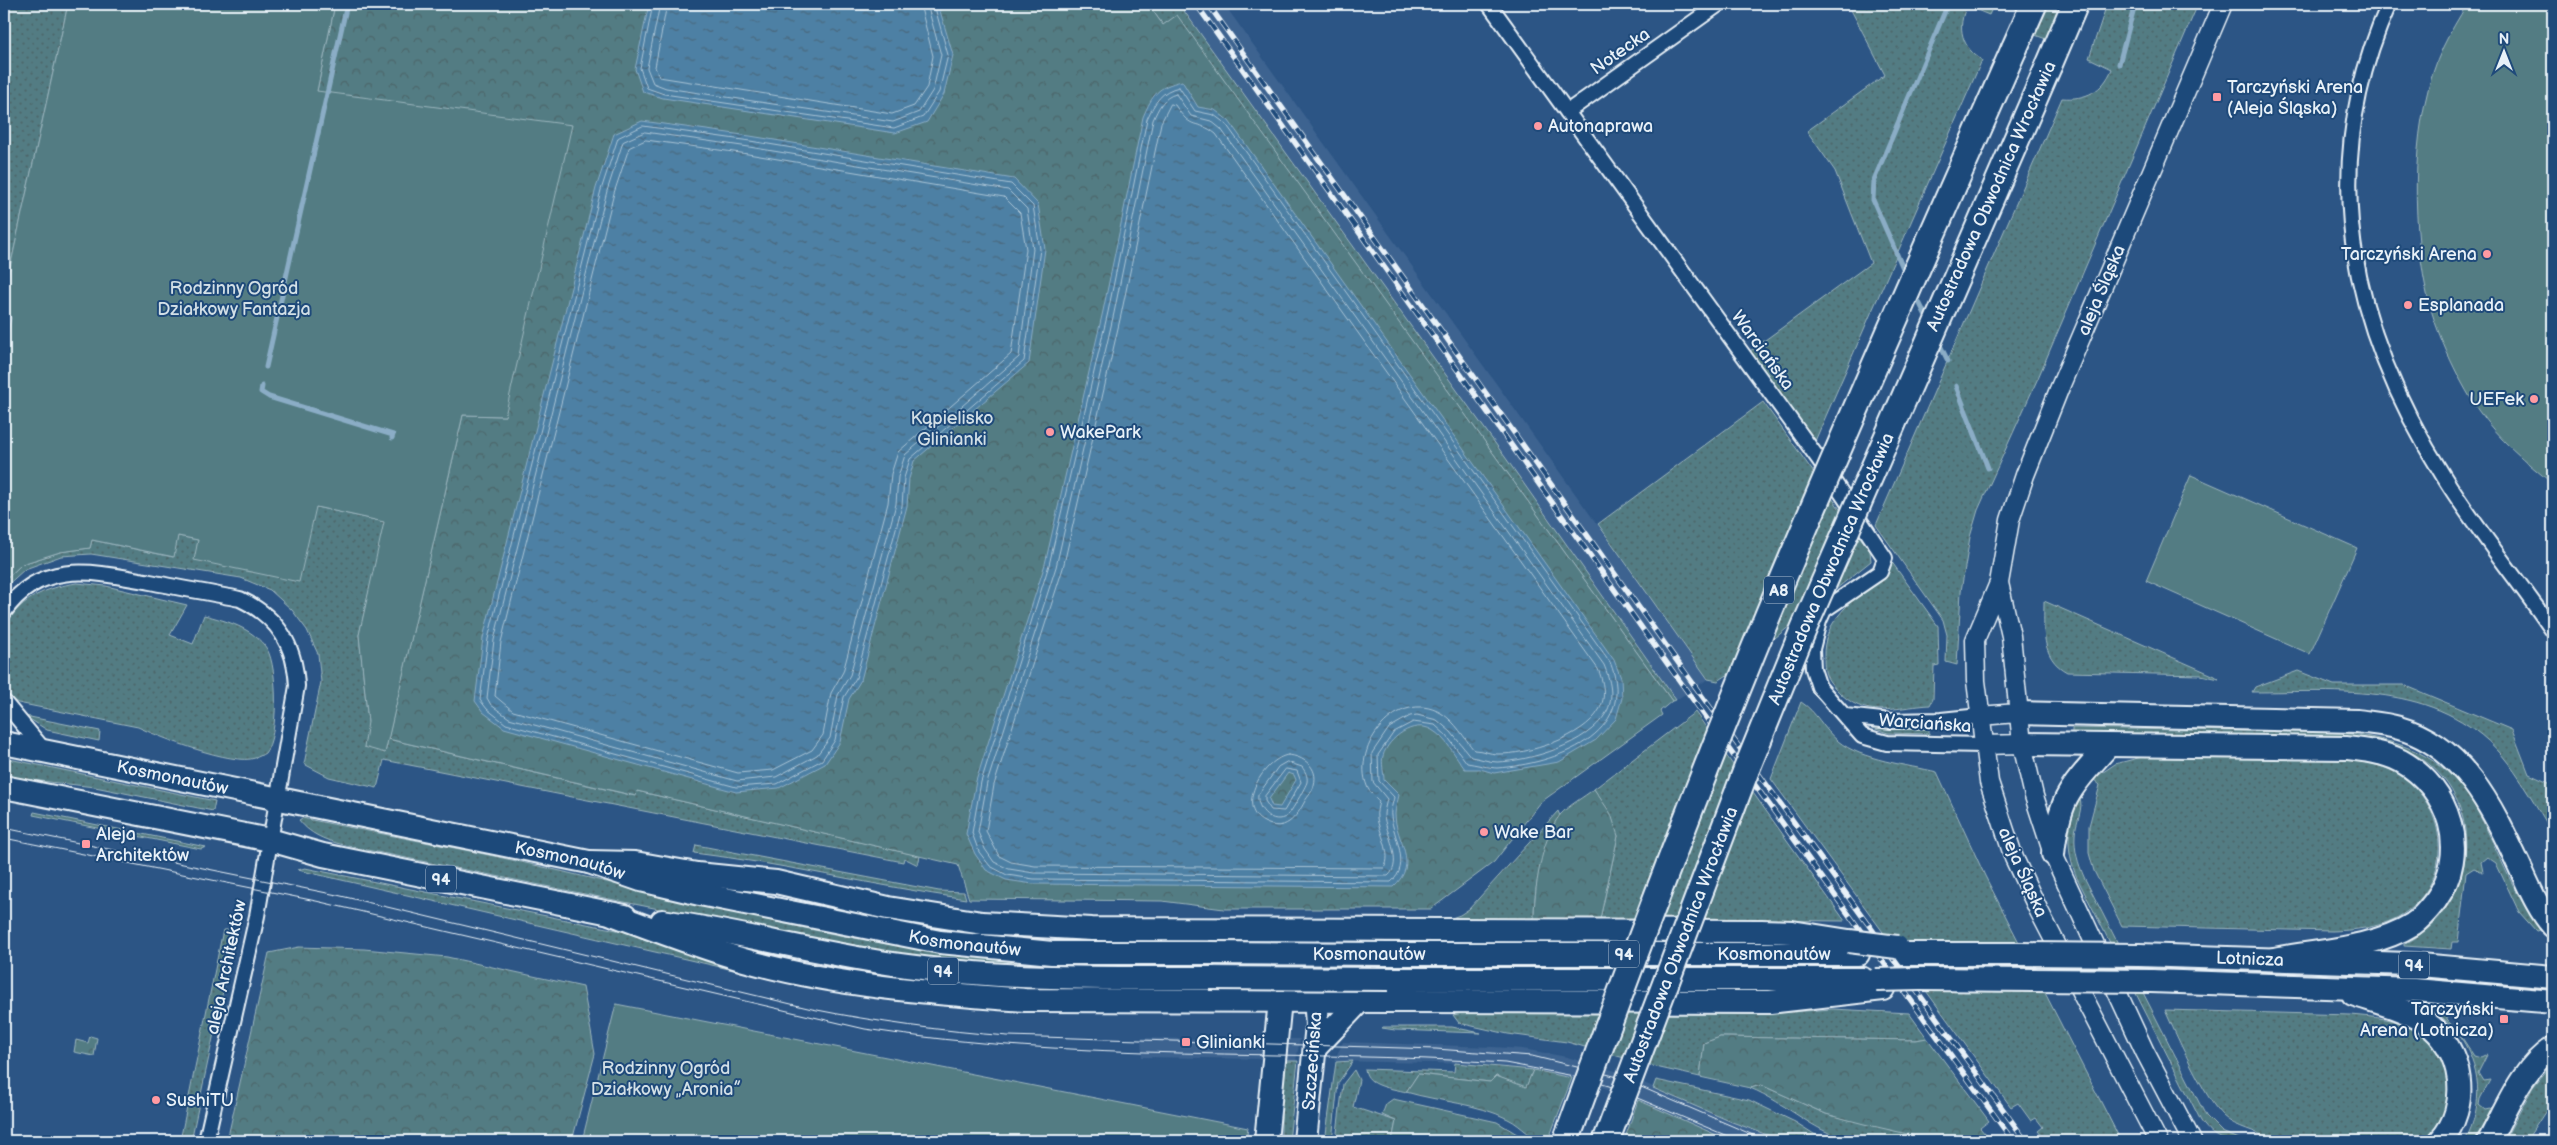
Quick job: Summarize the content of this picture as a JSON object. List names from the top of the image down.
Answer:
{
  "streets": {
    "highway": ["Autostradowa Obwodnica Wrocławia", "A8"],
    "main road": [
      "Kosmonautów",
      "94",
      "Lotnicza",
      "Szczecińska"
    ],
    "street": [
      "Notecka",
      "aleja Śląska",
      "Warciańska",
      "aleja Architektów"
    ]
  },
  "crossings": [
    ["Notecka", "Warciańska"],
    ["aleja Śląska", "Warciańska"],
    ["Kosmonautów", "Lotnicza"],
    ["Kosmonautów", "aleja Architektów"]
  ],
  "parks": ["Rodzinny Ogród Działkowy Fantazja", "Kąpielisko Glinianki", "Rodzinny Ogród Działkowy „Aronia”"],
  "places": {
    "transit": [
      "Tarczyński Arena (Aleja Śląska)",
      "Aleja Architektów",
      "Tarczyński Arena (Lotnicza)",
      "Glinianki"
    ],
    "other": [
      "Autonaprawa",
      "Tarczyński Arena",
      "Esplanada",
      "UEFek",
      "WakePark",
      "Wake Bar",
      "SushiTU"
    ]
  },
  "north": "top"
}
